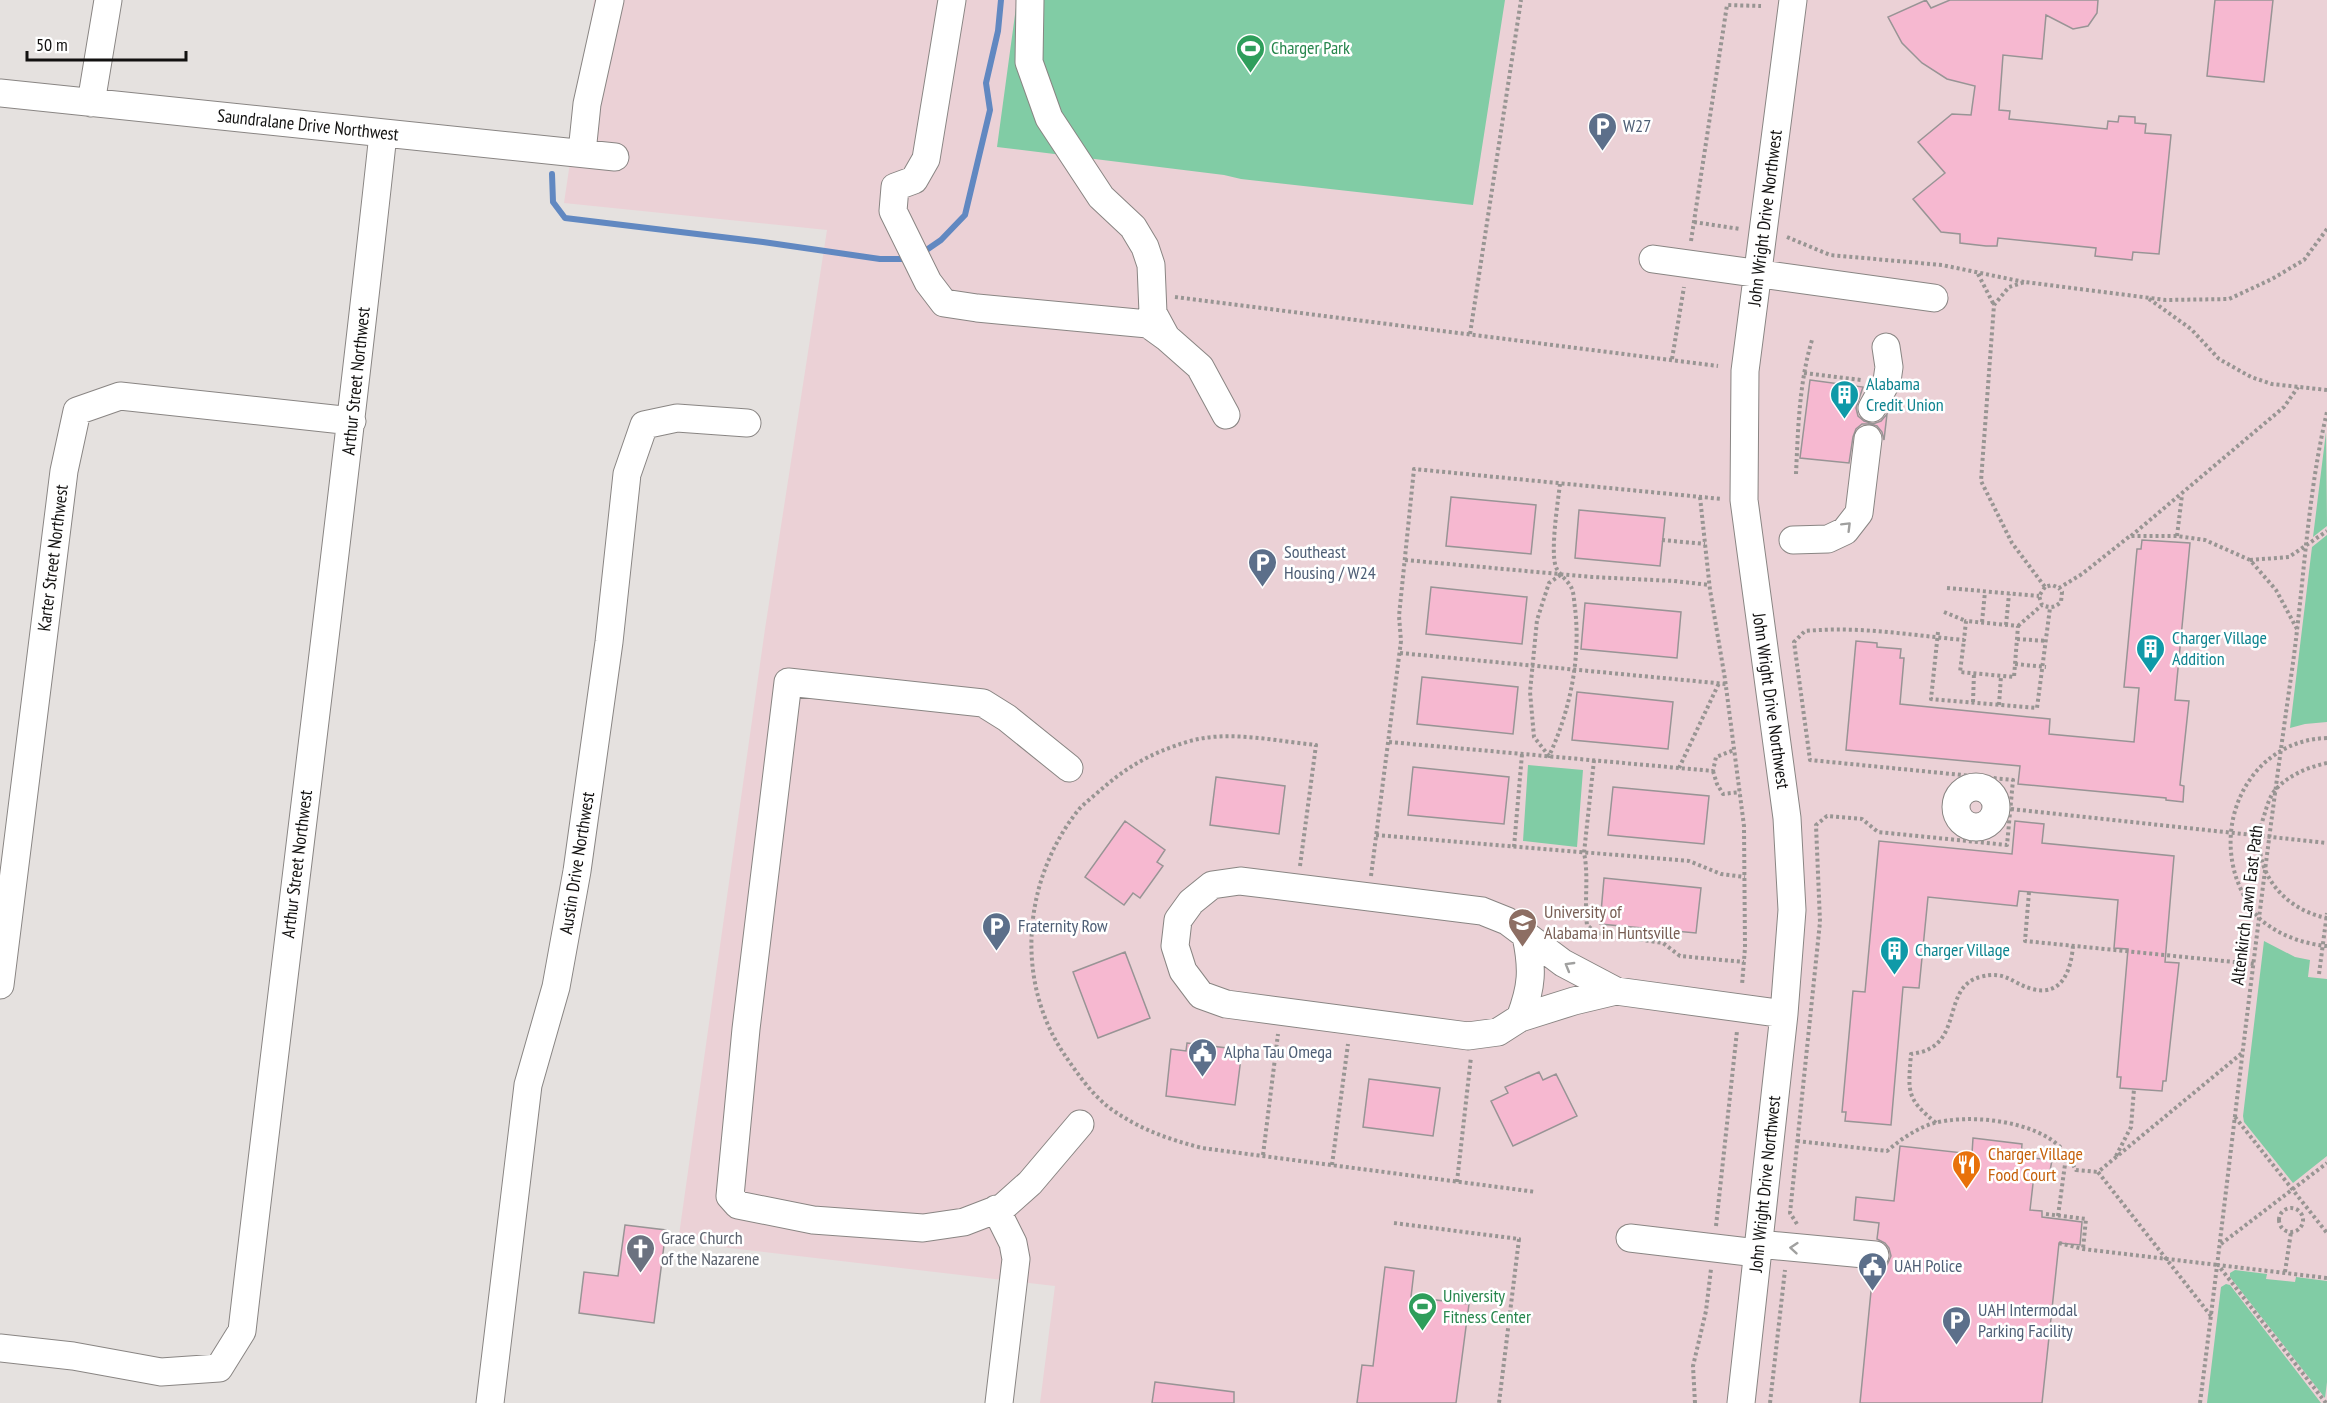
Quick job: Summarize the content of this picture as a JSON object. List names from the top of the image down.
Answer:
{
  "streets": {
    "street": [
      "Saundralane Drive Northwest",
      "John Wright Drive Northwest",
      "Arthur Street Northwest",
      "Karter Street Northwest",
      "Austin Drive Northwest"
    ],
    "path": ["Altenkirch Lawn East Path"]
  },
  "crossings": [
    ["Saundralane Drive Northwest", "Arthur Street Northwest"],
    ["Arthur Street Northwest", "Karter Street Northwest"]
  ],
  "places": {
    "sports": ["Charger Park", "University Fitness Center"],
    "parking": [
      "W27",
      "Southeast Housing / W24",
      "Fraternity Row",
      "UAH Intermodal Parking Facility"
    ],
    "building": ["Alabama Credit Union", "Charger Village Addition", "Charger Village"],
    "school or university": ["University of Alabama in Huntsville"],
    "public building": ["Alpha Tau Omega", "UAH Police"],
    "restaurant": ["Charger Village Food Court"],
    "church": ["Grace Church of the Nazarene"]
  },
  "scale_bar": "50 m"
}
